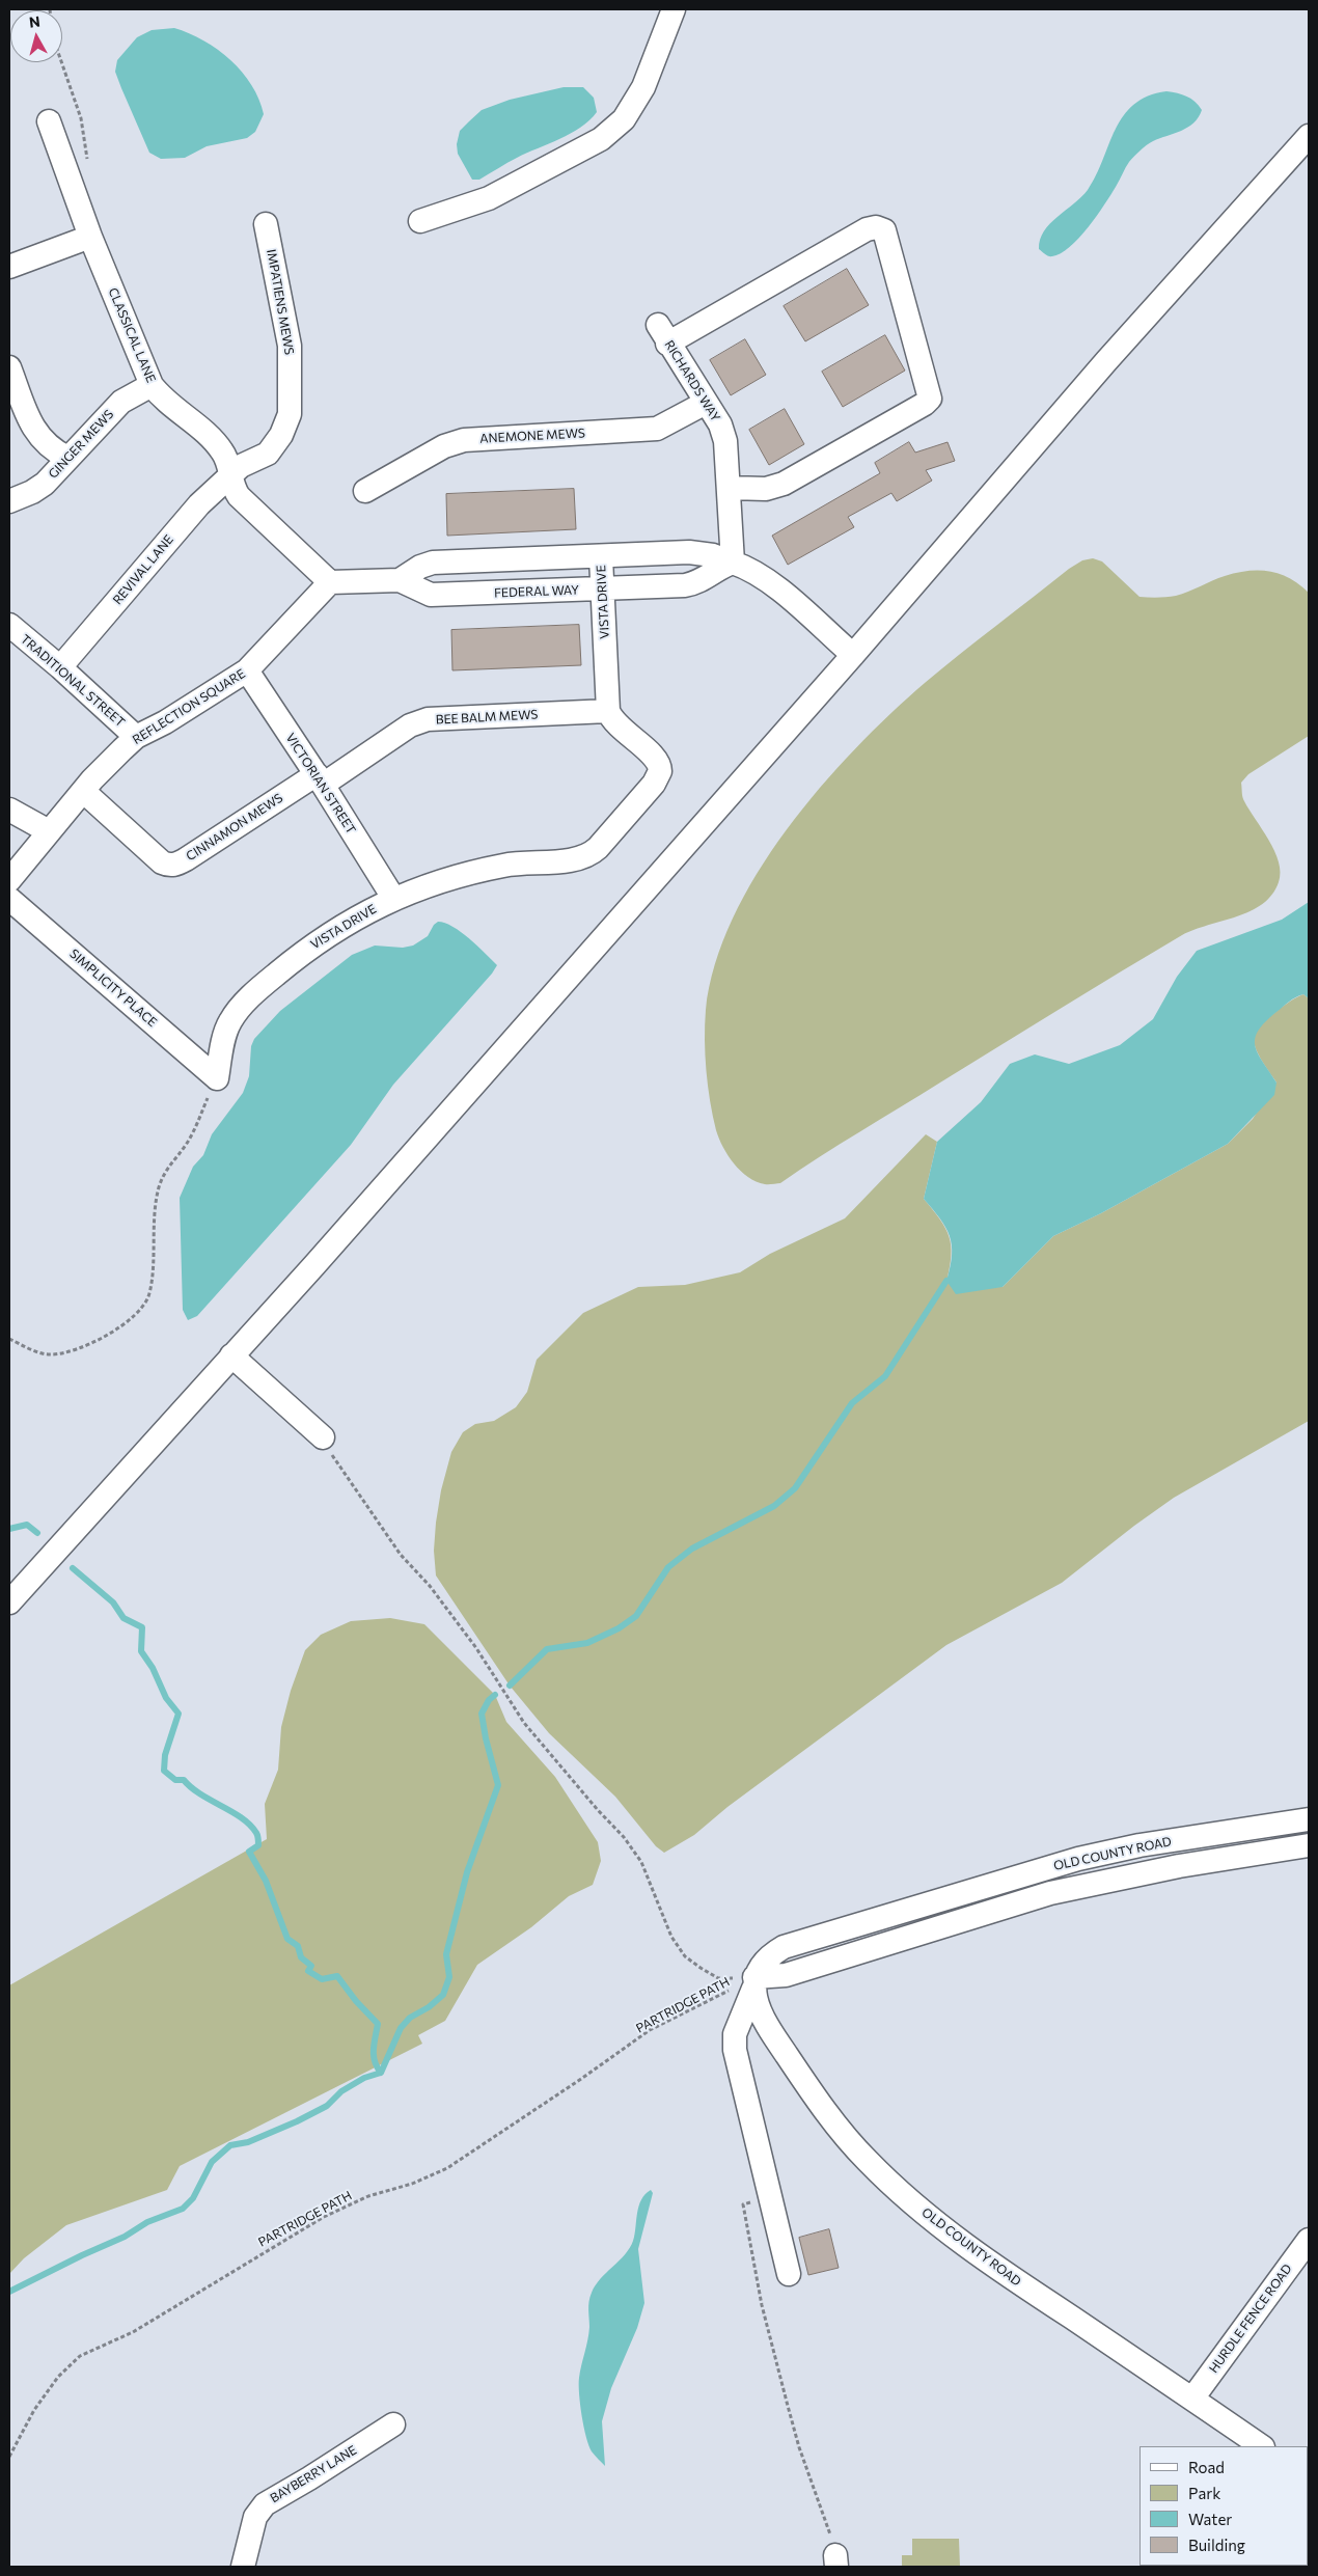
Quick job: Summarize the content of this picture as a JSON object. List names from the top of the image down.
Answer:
{
  "streets": {
    "street": [
      "IMPATIENS MEWS",
      "CLASSICAL LANE",
      "RICHARDS WAY",
      "ANEMONE MEWS",
      "GINGER MEWS",
      "REVIVAL LANE",
      "FEDERAL WAY",
      "VISTA DRIVE",
      "TRADITIONAL STREET",
      "REFLECTION SQUARE",
      "BEE BALM MEWS",
      "VICTORIAN STREET",
      "CINNAMON MEWS",
      "SIMPLICITY PLACE",
      "OLD COUNTY ROAD",
      "HURDLE FENCE ROAD",
      "BAYBERRY LANE"
    ],
    "path": ["PARTRIDGE PATH"]
  },
  "crossings": [
    ["IMPATIENS MEWS", "CLASSICAL LANE"],
    ["IMPATIENS MEWS", "REVIVAL LANE"],
    ["CLASSICAL LANE", "GINGER MEWS"],
    ["CLASSICAL LANE", "REVIVAL LANE"],
    ["CLASSICAL LANE", "FEDERAL WAY"],
    ["CLASSICAL LANE", "REFLECTION SQUARE"],
    ["RICHARDS WAY", "ANEMONE MEWS"],
    ["RICHARDS WAY", "FEDERAL WAY"],
    ["REVIVAL LANE", "TRADITIONAL STREET"],
    ["FEDERAL WAY", "VISTA DRIVE"],
    ["FEDERAL WAY", "REFLECTION SQUARE"],
    ["VISTA DRIVE", "BEE BALM MEWS"],
    ["VISTA DRIVE", "VICTORIAN STREET"],
    ["VISTA DRIVE", "SIMPLICITY PLACE"],
    ["TRADITIONAL STREET", "REFLECTION SQUARE"],
    ["REFLECTION SQUARE", "VICTORIAN STREET"],
    ["REFLECTION SQUARE", "CINNAMON MEWS"],
    ["BEE BALM MEWS", "VICTORIAN STREET"],
    ["BEE BALM MEWS", "CINNAMON MEWS"],
    ["VICTORIAN STREET", "CINNAMON MEWS"],
    ["OLD COUNTY ROAD", "PARTRIDGE PATH"],
    ["OLD COUNTY ROAD", "HURDLE FENCE ROAD"]
  ],
  "legend": [
    "Road",
    "Park",
    "Water",
    "Building"
  ],
  "north": "top"
}
